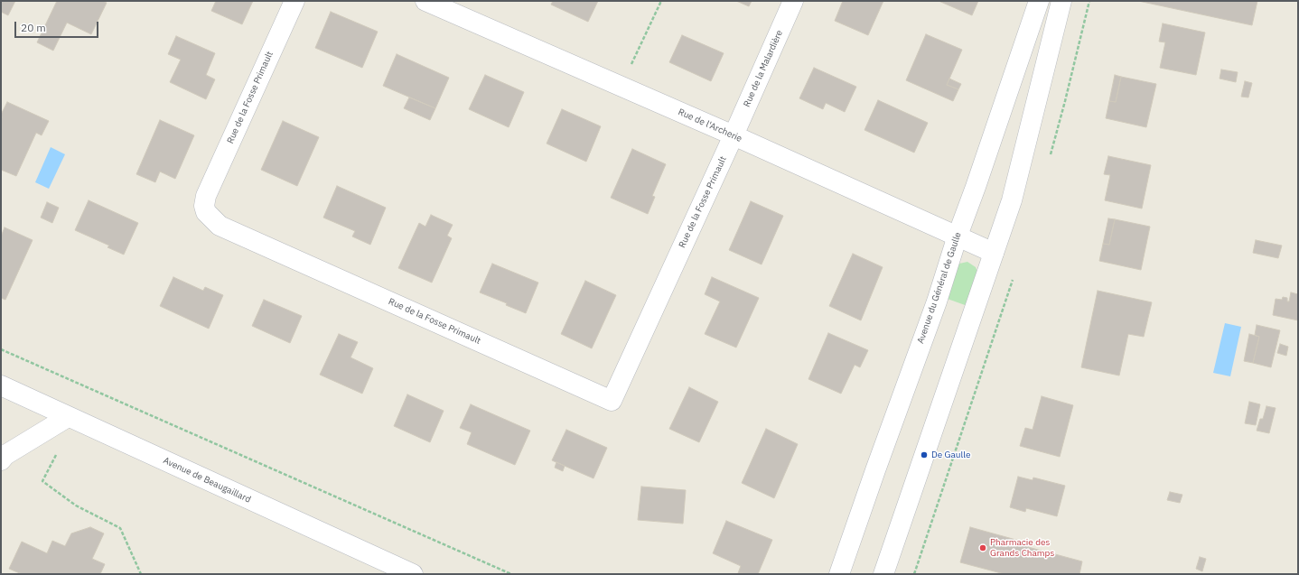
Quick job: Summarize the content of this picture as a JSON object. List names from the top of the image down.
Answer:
{
  "streets": {
    "street": [
      "Rue de la Malardière",
      "Rue de la Fosse Primault",
      "Rue de l'Archerie",
      "Avenue du Général de Gaulle",
      "Avenue de Beaugaillard"
    ]
  },
  "crossings": [
    ["Rue de la Malardière", "Rue de la Fosse Primault"],
    ["Rue de la Malardière", "Rue de l'Archerie"],
    ["Rue de la Fosse Primault", "Rue de l'Archerie"],
    ["Rue de l'Archerie", "Avenue du Général de Gaulle"]
  ],
  "places": ["De Gaulle", "Pharmacie des Grands Champs"],
  "scale_bar": "20 m"
}
